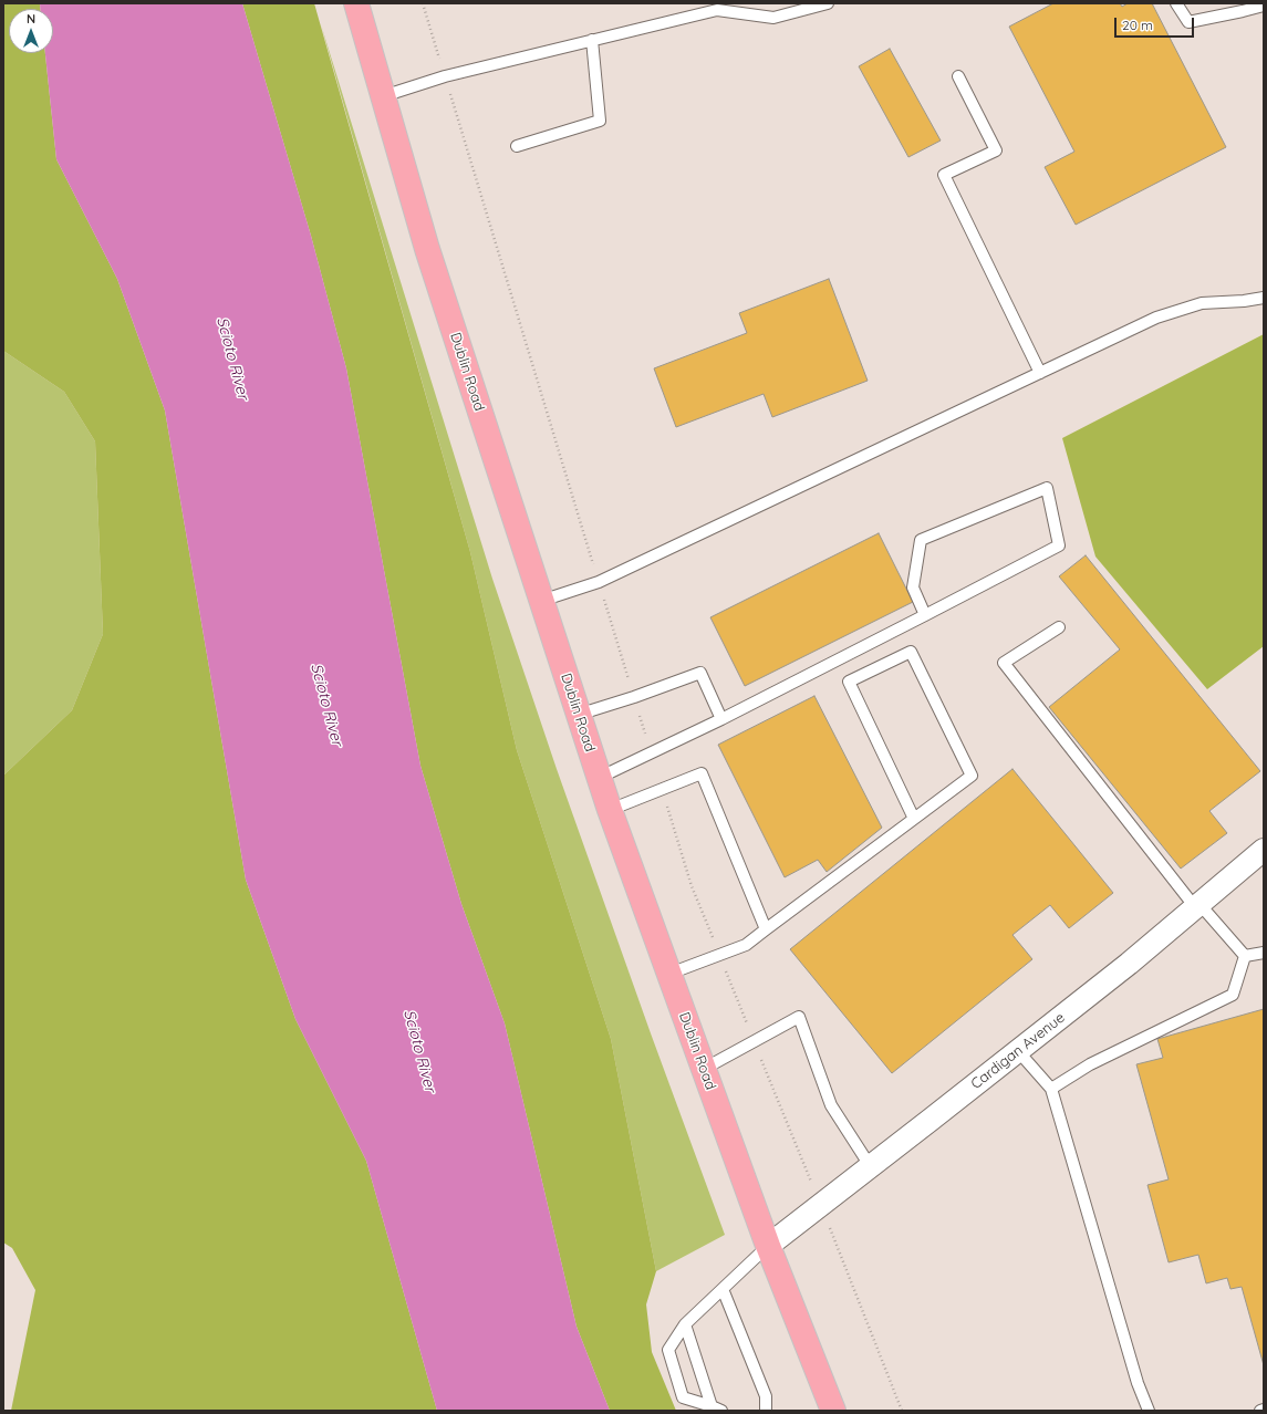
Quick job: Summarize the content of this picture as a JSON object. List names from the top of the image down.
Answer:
{
  "streets": {
    "main road": ["Dublin Road"],
    "street": ["Cardigan Avenue"]
  },
  "crossings": [
    ["Dublin Road", "Cardigan Avenue"]
  ],
  "water": ["Scioto River"],
  "scale_bar": "20 m",
  "north": "top"
}
